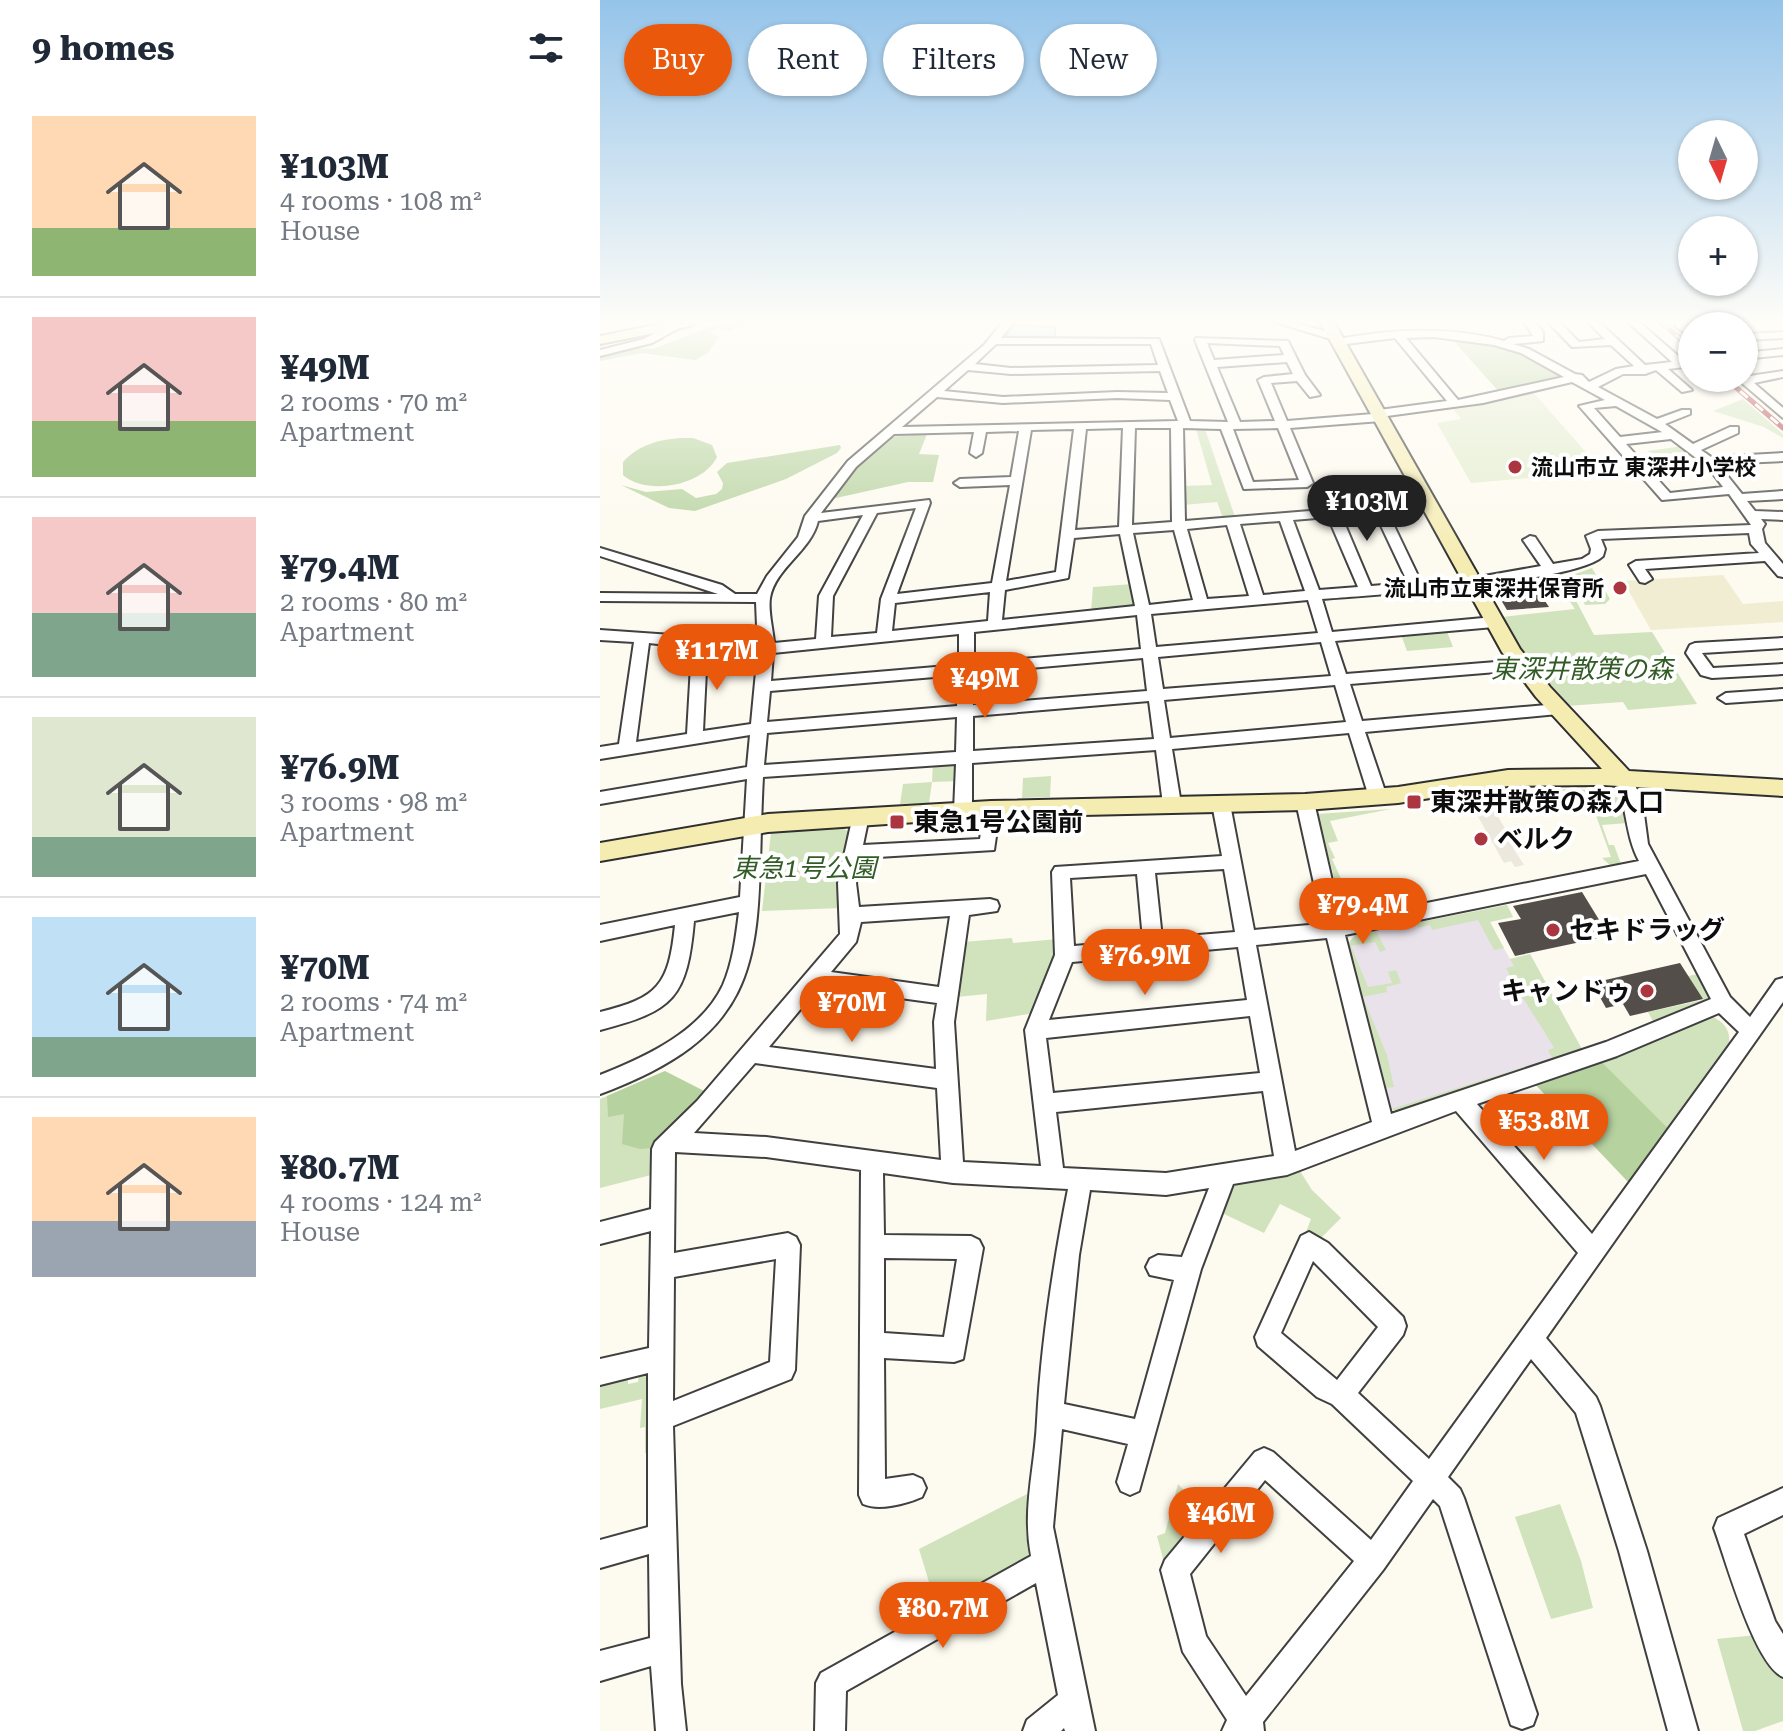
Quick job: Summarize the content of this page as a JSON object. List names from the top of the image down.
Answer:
{
  "parks": ["東深井散策の森", "東急1号公園"],
  "places": {
    "other": [
      "流山市立 東深井小学校",
      "流山市立東深井保育所",
      "ベルク",
      "セキドラッグ",
      "キャンドゥ"
    ],
    "transit": ["東深井散策の森入口", "東急1号公園前"]
  },
  "north": "bottom",
  "page": {
    "heading": "9 homes",
    "chip": [
      "Buy",
      "Rent",
      "Filters",
      "New"
    ],
    "list": [
      {
        "name": "¥103M",
        "note": "4 rooms · 108 m² · House"
      },
      {
        "name": "¥49M",
        "note": "2 rooms · 70 m² · Apartment"
      },
      {
        "name": "¥79.4M",
        "note": "2 rooms · 80 m² · Apartment"
      },
      {
        "name": "¥76.9M",
        "note": "3 rooms · 98 m² · Apartment"
      },
      {
        "name": "¥70M",
        "note": "2 rooms · 74 m² · Apartment"
      },
      {
        "name": "¥80.7M",
        "note": "4 rooms · 124 m² · House"
      }
    ],
    "map_buttons": ["+", "−"],
    "price": [
      "¥103M",
      "¥117M",
      "¥49M",
      "¥79.4M",
      "¥76.9M",
      "¥70M",
      "¥53.8M",
      "¥46M",
      "¥80.7M"
    ]
  }
}
